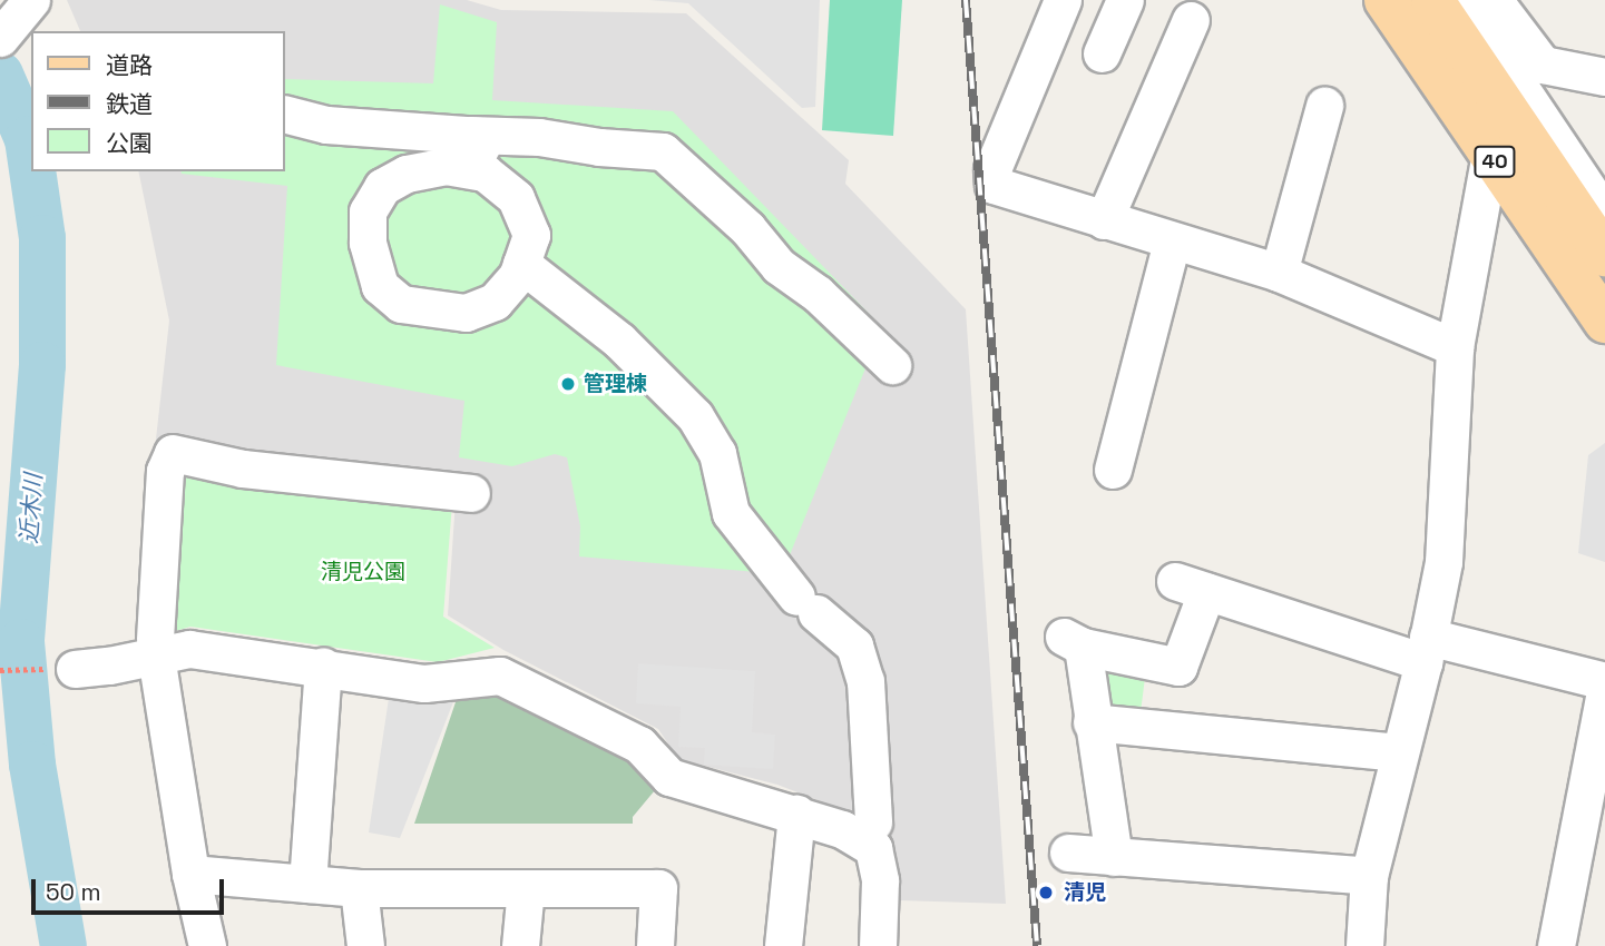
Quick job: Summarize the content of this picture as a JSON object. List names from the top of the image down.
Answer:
{
  "streets": {
    "main road": ["40"]
  },
  "water": ["近木川"],
  "parks": ["清児公園"],
  "places": ["管理棟", "清児"],
  "legend": ["道路", "鉄道", "公園"],
  "scale_bar": "50 m"
}
